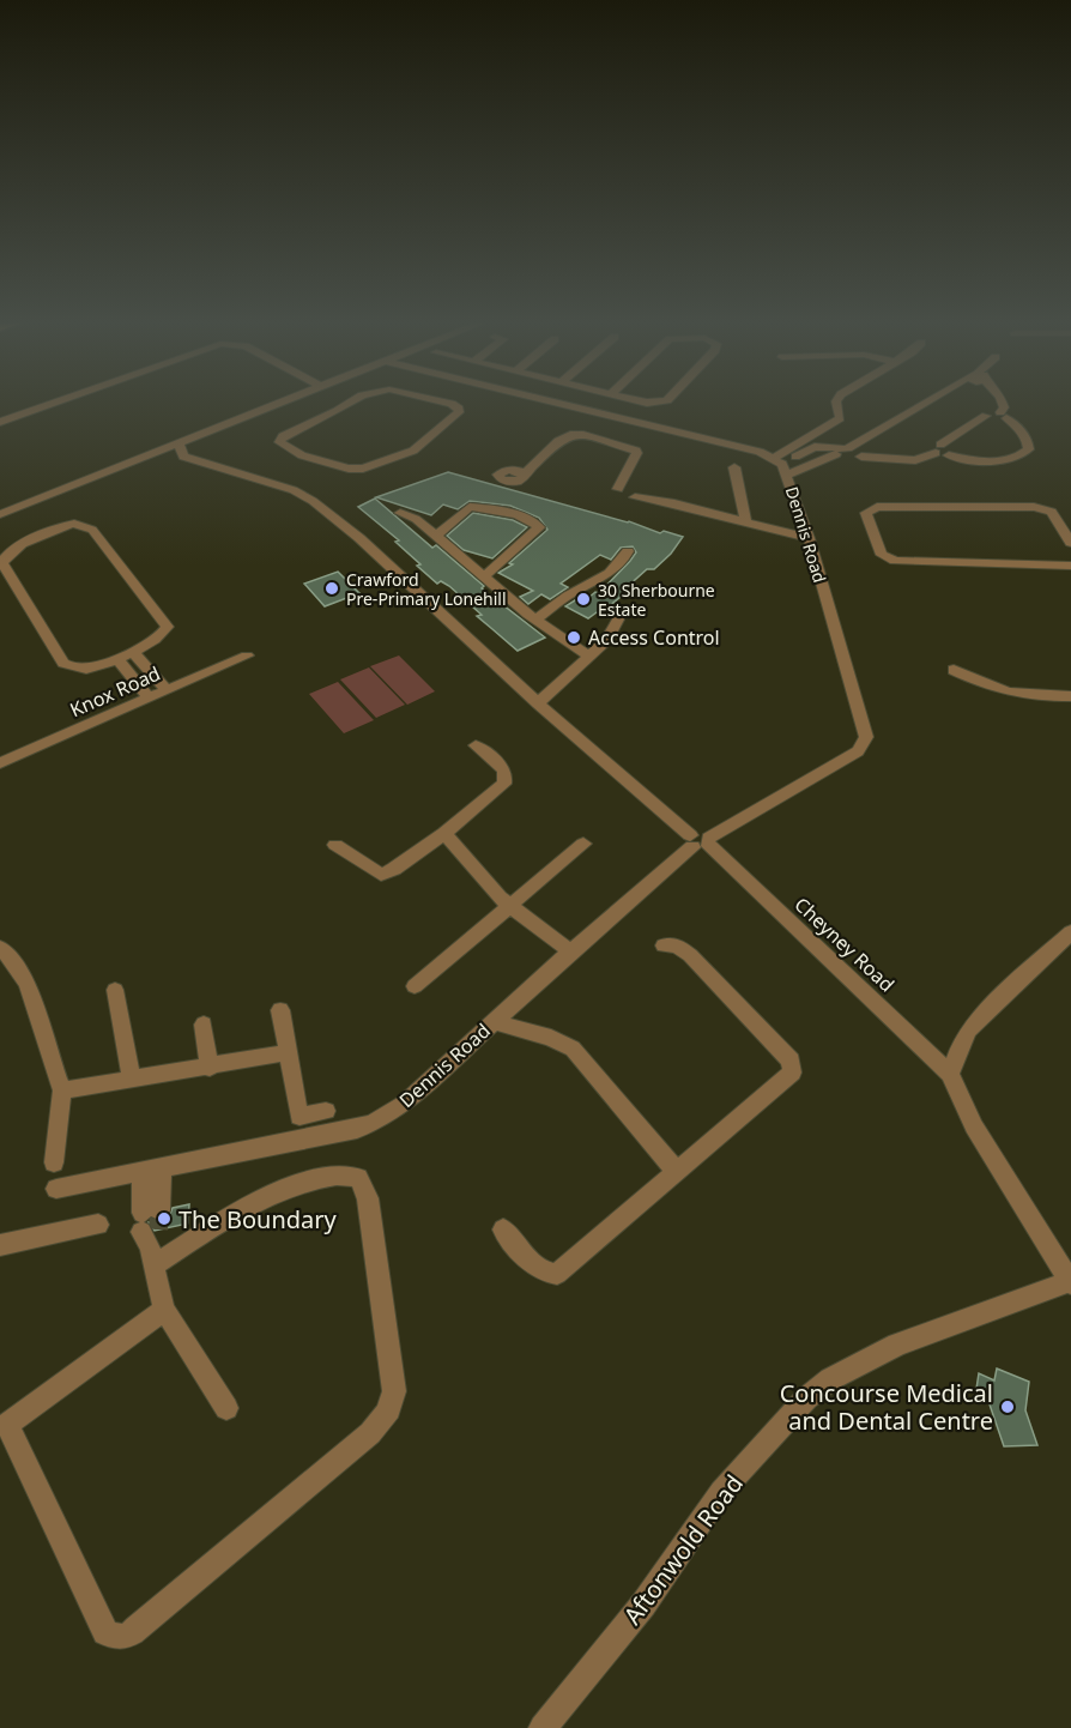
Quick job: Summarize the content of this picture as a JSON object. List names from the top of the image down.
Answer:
{
  "streets": {
    "street": [
      "Dennis Road",
      "Knox Road",
      "Cheyney Road",
      "Aftonwold Road"
    ]
  },
  "crossings": [
    ["Dennis Road", "Cheyney Road"]
  ],
  "places": [
    "Crawford Pre-Primary Lonehill",
    "30 Sherbourne Estate",
    "Access Control",
    "The Boundary",
    "Concourse Medical and Dental Centre"
  ]
}
